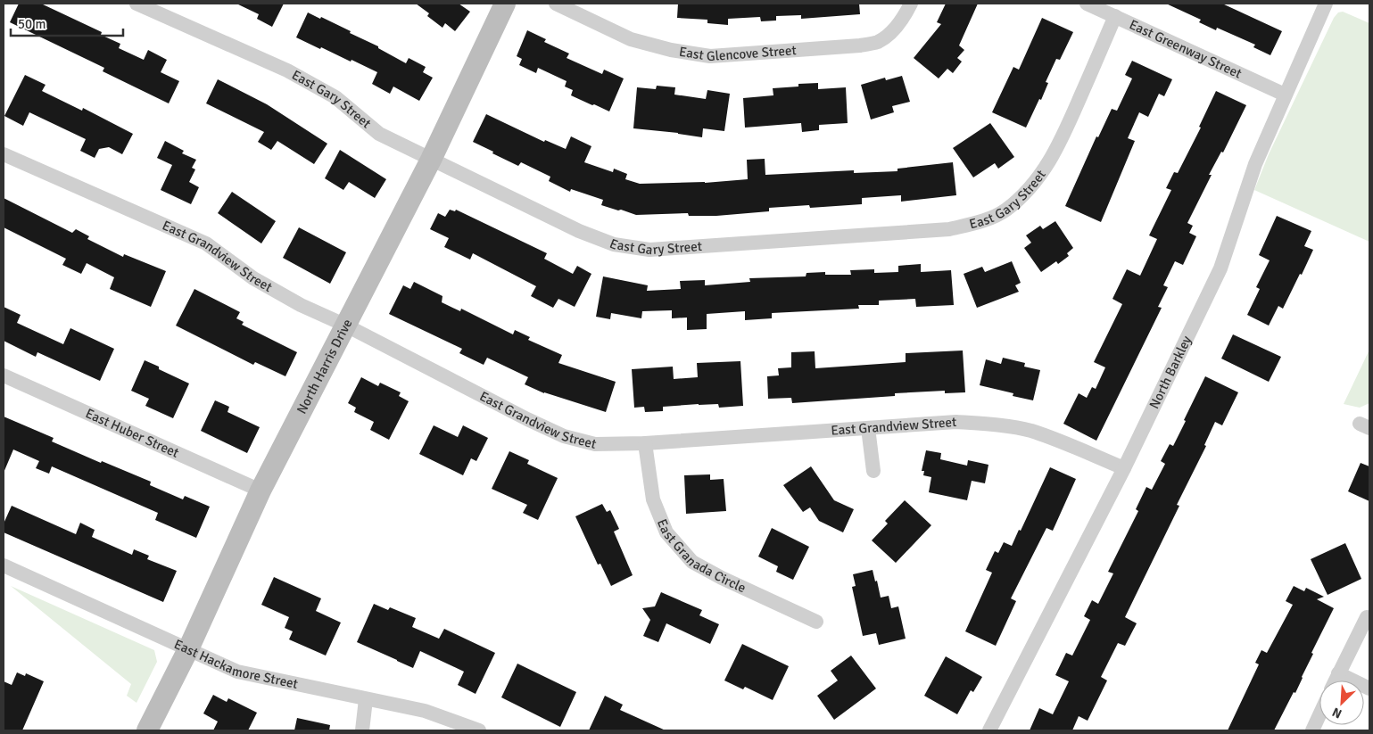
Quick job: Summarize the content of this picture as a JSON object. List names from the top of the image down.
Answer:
{
  "streets": {
    "street": [
      "East Greenway Street",
      "East Glencove Street",
      "East Gary Street",
      "East Grandview Street",
      "North Harris Drive",
      "North Barkley",
      "East Huber Street",
      "East Granada Circle",
      "East Hackamore Street"
    ]
  },
  "crossings": [
    ["East Greenway Street", "East Gary Street"],
    ["East Greenway Street", "North Barkley"],
    ["East Gary Street", "North Harris Drive"],
    ["East Grandview Street", "North Harris Drive"],
    ["East Grandview Street", "North Barkley"],
    ["East Grandview Street", "East Granada Circle"],
    ["North Harris Drive", "East Huber Street"],
    ["North Harris Drive", "East Hackamore Street"]
  ],
  "scale_bar": "50 m",
  "north": "bottom left"
}
